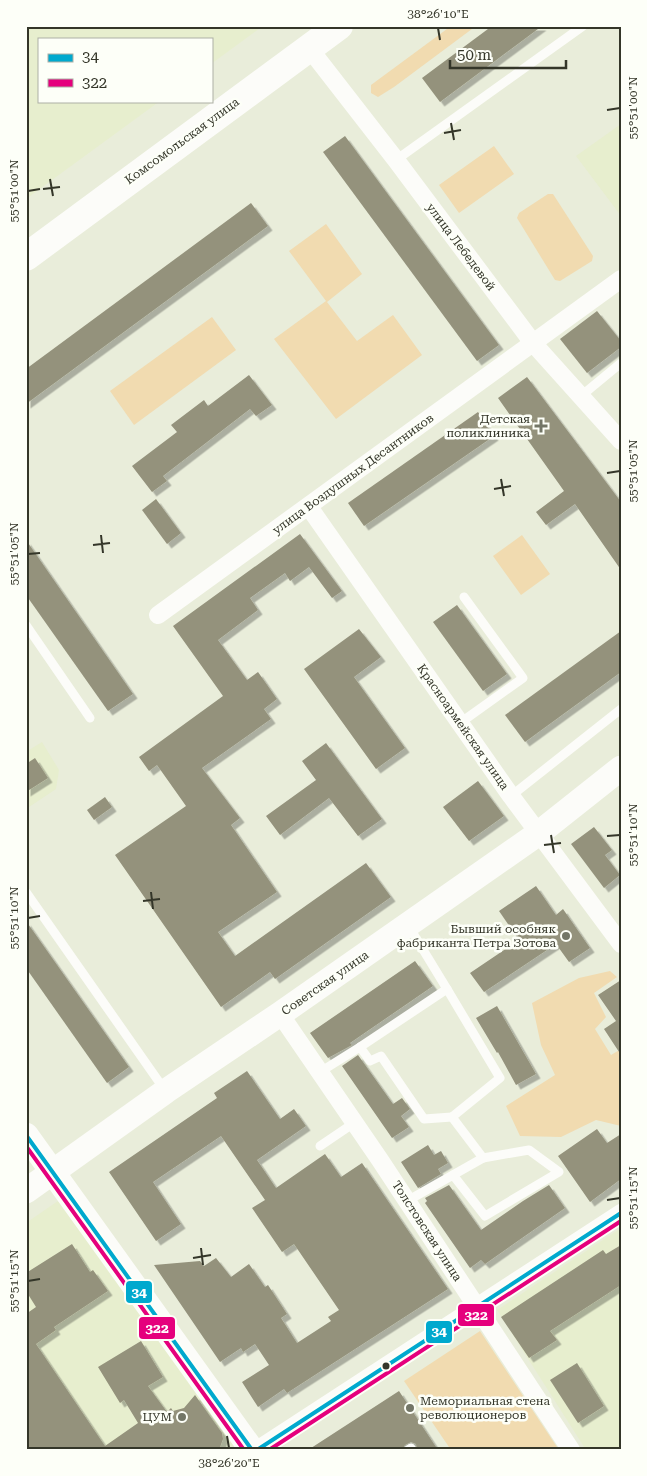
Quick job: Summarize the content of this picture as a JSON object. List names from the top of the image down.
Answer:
{
  "streets": {
    "main road": ["Комсомольская улица"],
    "street": [
      "улица Лебедевой",
      "улица Воздушных Десантников",
      "Красноармейская улица",
      "Советская улица",
      "Толстовская улица"
    ]
  },
  "crossings": [
    ["Комсомольская улица", "улица Лебедевой"],
    ["улица Лебедевой", "улица Воздушных Десантников"],
    ["улица Воздушных Десантников", "Красноармейская улица"],
    ["Красноармейская улица", "Советская улица"],
    ["Советская улица", "Толстовская улица"]
  ],
  "places": {
    "health": ["Детская поликлиника"],
    "other": ["Бывший особняк фабриканта Петра Зотова", "Мемориальная стена революционеров", "ЦУМ"]
  },
  "lines": ["transit line 34", "transit line 322"],
  "legend": ["34", "322"],
  "scale_bar": "50 m",
  "coordinates": [
    "38°26'10\"E",
    "55°51'00\"N",
    "55°51'05\"N",
    "55°51'10\"N",
    "55°51'15\"N",
    "38°26'20\"E"
  ]
}
